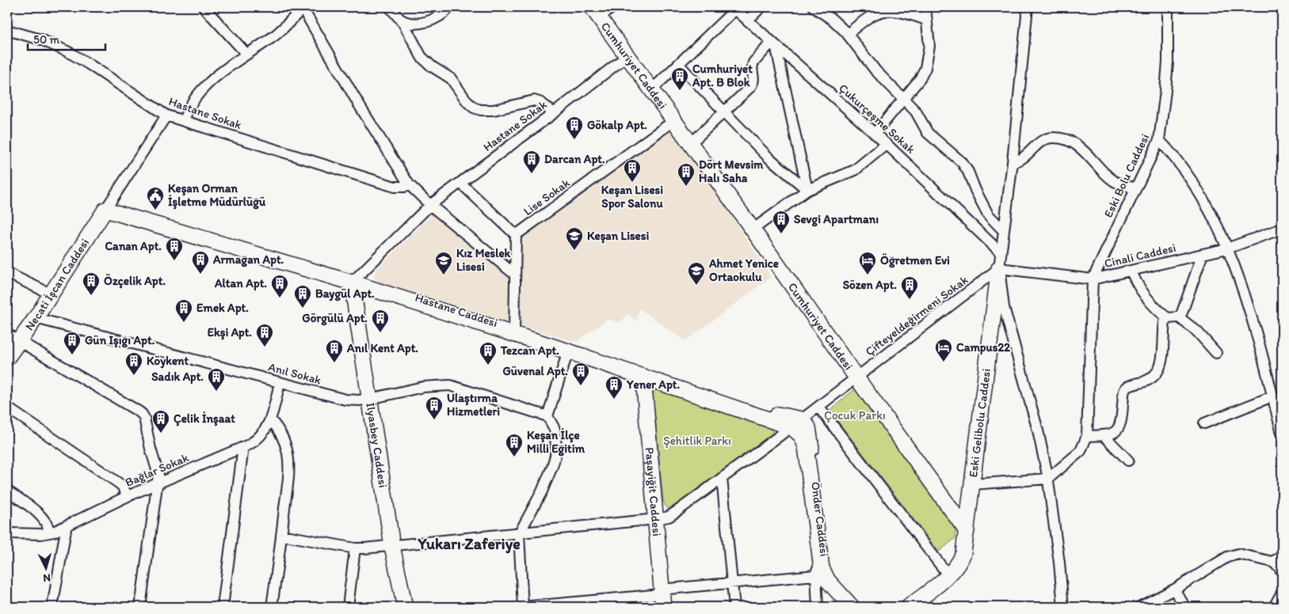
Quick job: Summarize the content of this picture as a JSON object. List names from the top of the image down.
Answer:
{
  "streets": {
    "main road": [
      "Cumhuriyet Caddesi",
      "Necati İşcan Caddesi",
      "Hastane Caddesi",
      "Eski Gelibolu Caddesi",
      "İlyasbey Caddesi",
      "Paşayiğit Caddesi",
      "Önder Caddesi"
    ],
    "street": [
      "Hastane Sokak",
      "Çukurçeşme Sokak",
      "Eski Bolu Caddesi",
      "Lise Sokak",
      "Cinali Caddesi",
      "Çifteyeldeğirmeni Sokak",
      "Anıl Sokak",
      "Bağlar Sokak"
    ]
  },
  "crossings": [
    ["Cumhuriyet Caddesi", "Hastane Sokak"],
    ["Cumhuriyet Caddesi", "Lise Sokak"],
    ["Cumhuriyet Caddesi", "Çifteyeldeğirmeni Sokak"],
    ["Cumhuriyet Caddesi", "Eski Gelibolu Caddesi"],
    ["Hastane Sokak", "Hastane Caddesi"],
    ["Hastane Sokak", "İlyasbey Caddesi"],
    ["Eski Bolu Caddesi", "Cinali Caddesi"],
    ["Cinali Caddesi", "Çifteyeldeğirmeni Sokak"],
    ["Cinali Caddesi", "Eski Gelibolu Caddesi"],
    ["Necati İşcan Caddesi", "Hastane Caddesi"],
    ["Necati İşcan Caddesi", "Anıl Sokak"],
    ["Hastane Caddesi", "Çifteyeldeğirmeni Sokak"],
    ["Hastane Caddesi", "İlyasbey Caddesi"],
    ["Hastane Caddesi", "Paşayiğit Caddesi"],
    ["Hastane Caddesi", "Önder Caddesi"],
    ["Çifteyeldeğirmeni Sokak", "Eski Gelibolu Caddesi"],
    ["Çifteyeldeğirmeni Sokak", "İlyasbey Caddesi"],
    ["Çifteyeldeğirmeni Sokak", "Paşayiğit Caddesi"],
    ["Çifteyeldeğirmeni Sokak", "Önder Caddesi"],
    ["Anıl Sokak", "İlyasbey Caddesi"],
    ["Anıl Sokak", "Bağlar Sokak"]
  ],
  "districts": ["Yukarı Zaferiye"],
  "parks": ["Çocuk Parkı", "Şehitlik Parkı"],
  "places": {
    "building": [
      "Cumhuriyet Apt. B Blok",
      "Gökalp Apt.",
      "Darcan Apt.",
      "Keşan Lisesi Spor Salonu",
      "Dört Mevsim Halı Saha",
      "Sevgi Apartmanı",
      "Canan Apt.",
      "Armağan Apt.",
      "Özçelik Apt.",
      "Altan Apt.",
      "Sözen Apt.",
      "Baygül Apt.",
      "Emek Apt.",
      "Görgülü Apt.",
      "Ekşi Apt.",
      "Gün Işığı Apt.",
      "Anıl Kent Apt.",
      "Tezcan Apt.",
      "Köykent",
      "Güvenal Apt.",
      "Sadık Apt.",
      "Yener Apt.",
      "Ulaştırma Hizmetleri",
      "Çelik İnşaat",
      "Keşan İlçe Milli Eğitim"
    ],
    "public building": ["Keşan Orman İşletme Müdürlüğü"],
    "school or university": ["Keşan Lisesi", "Kız Meslek Lisesi", "Ahmet Yenice Ortaokulu"],
    "hotel": ["Öğretmen Evi", "Campus22"]
  },
  "scale_bar": "50 m",
  "north": "bottom"
}
